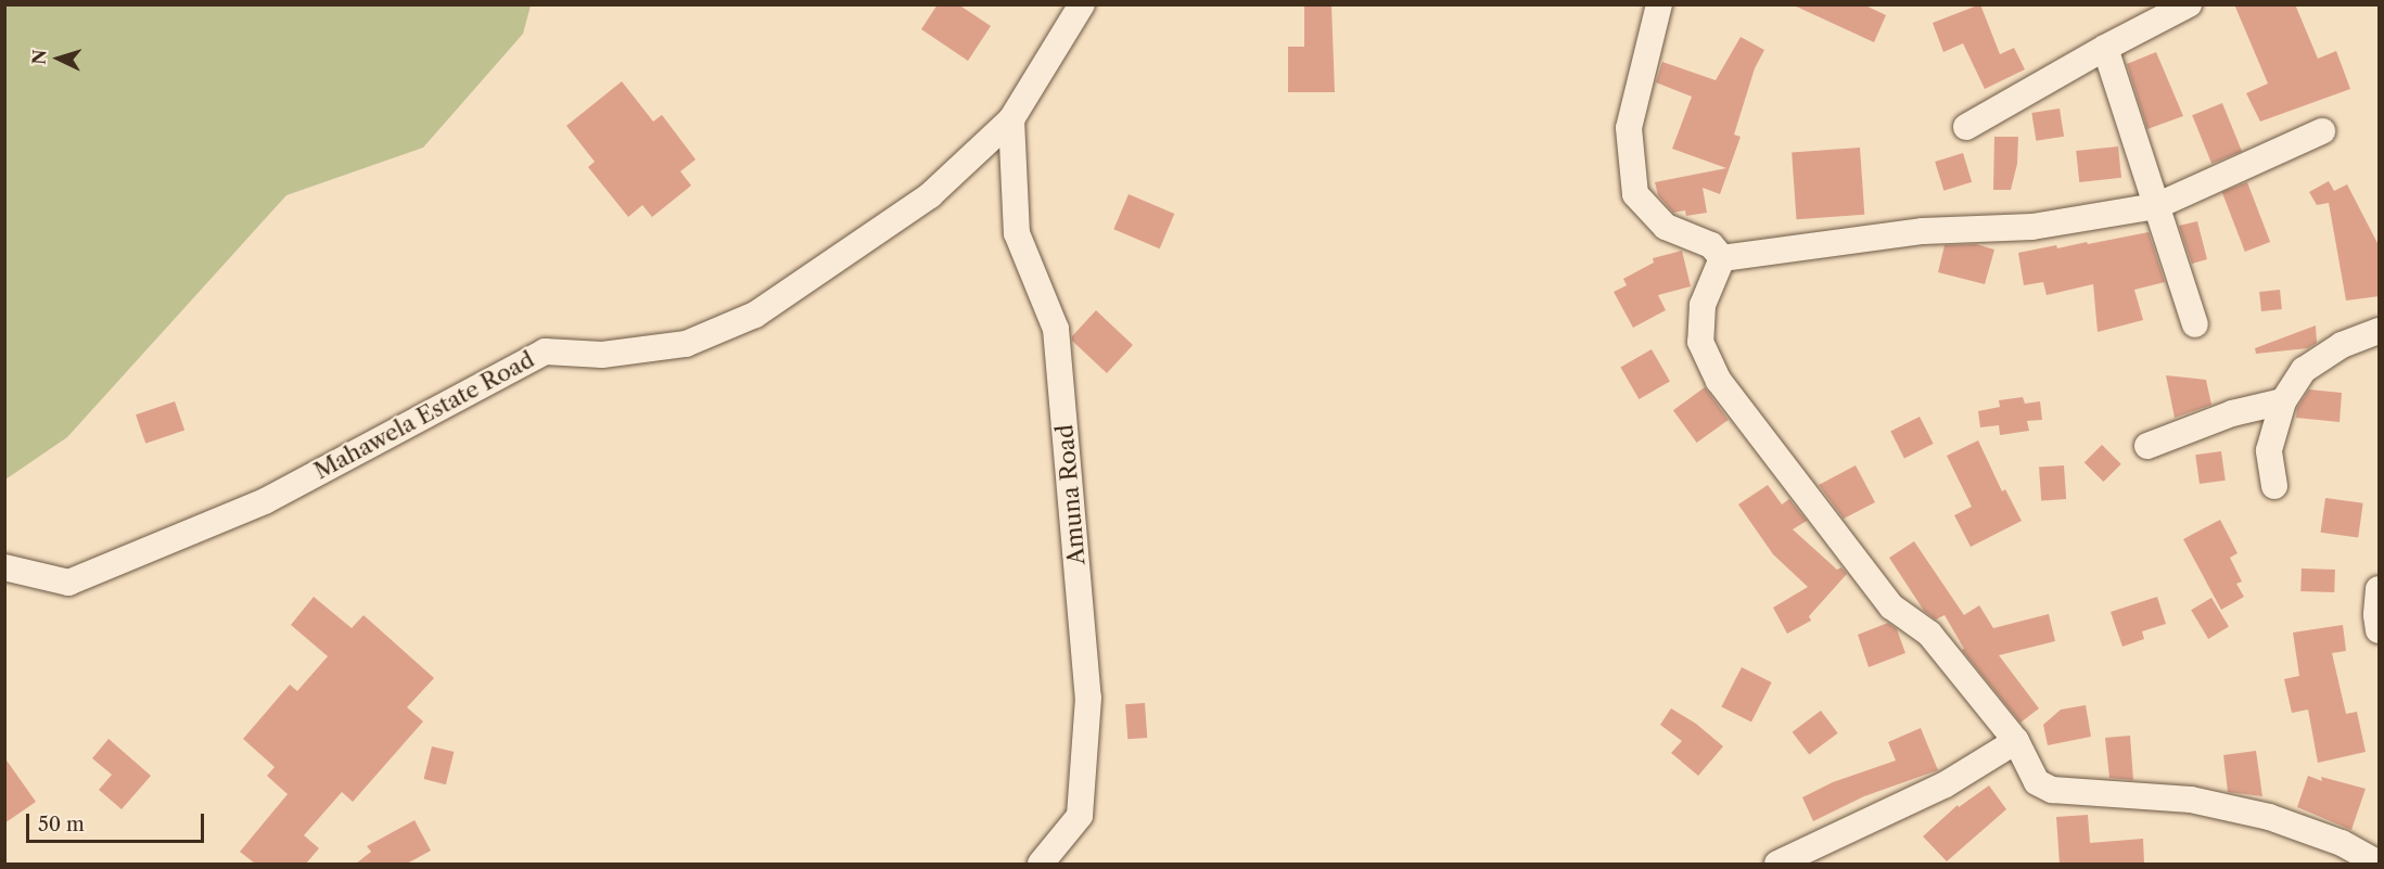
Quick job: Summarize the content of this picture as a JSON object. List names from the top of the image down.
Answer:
{
  "streets": {
    "street": ["Mahawela Estate Road", "Amuna Road"]
  },
  "crossings": [
    ["Mahawela Estate Road", "Amuna Road"]
  ],
  "scale_bar": "50 m",
  "north": "left"
}
